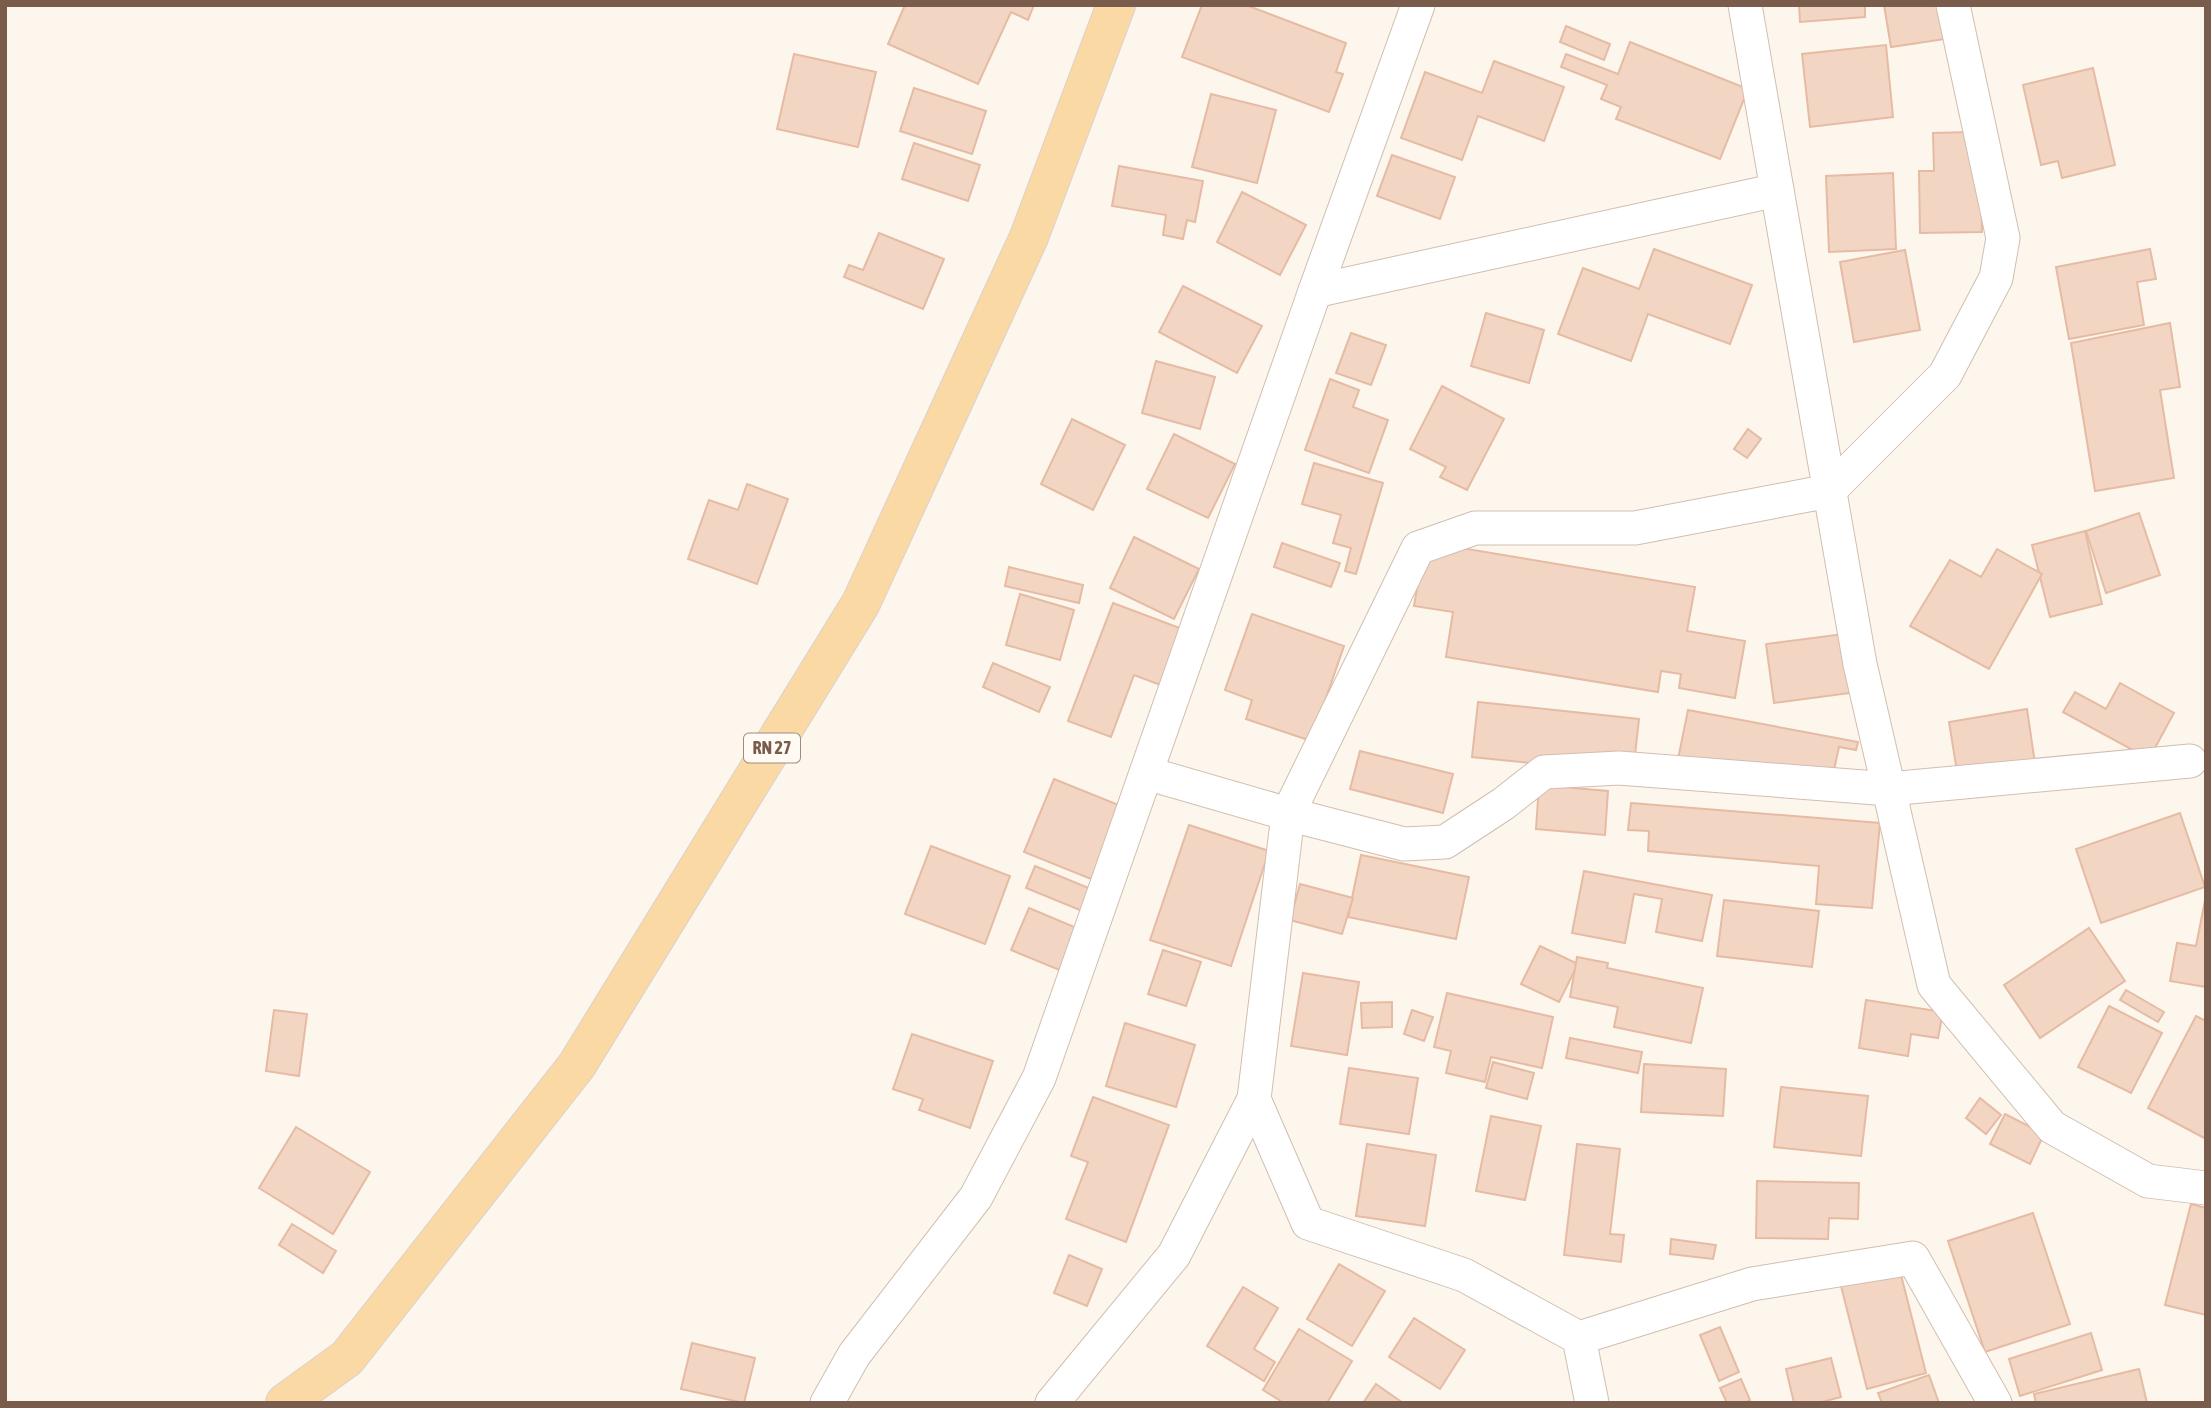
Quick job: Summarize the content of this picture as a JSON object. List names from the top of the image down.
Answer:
{
  "streets": {
    "main road": ["RN 27"]
  }
}
